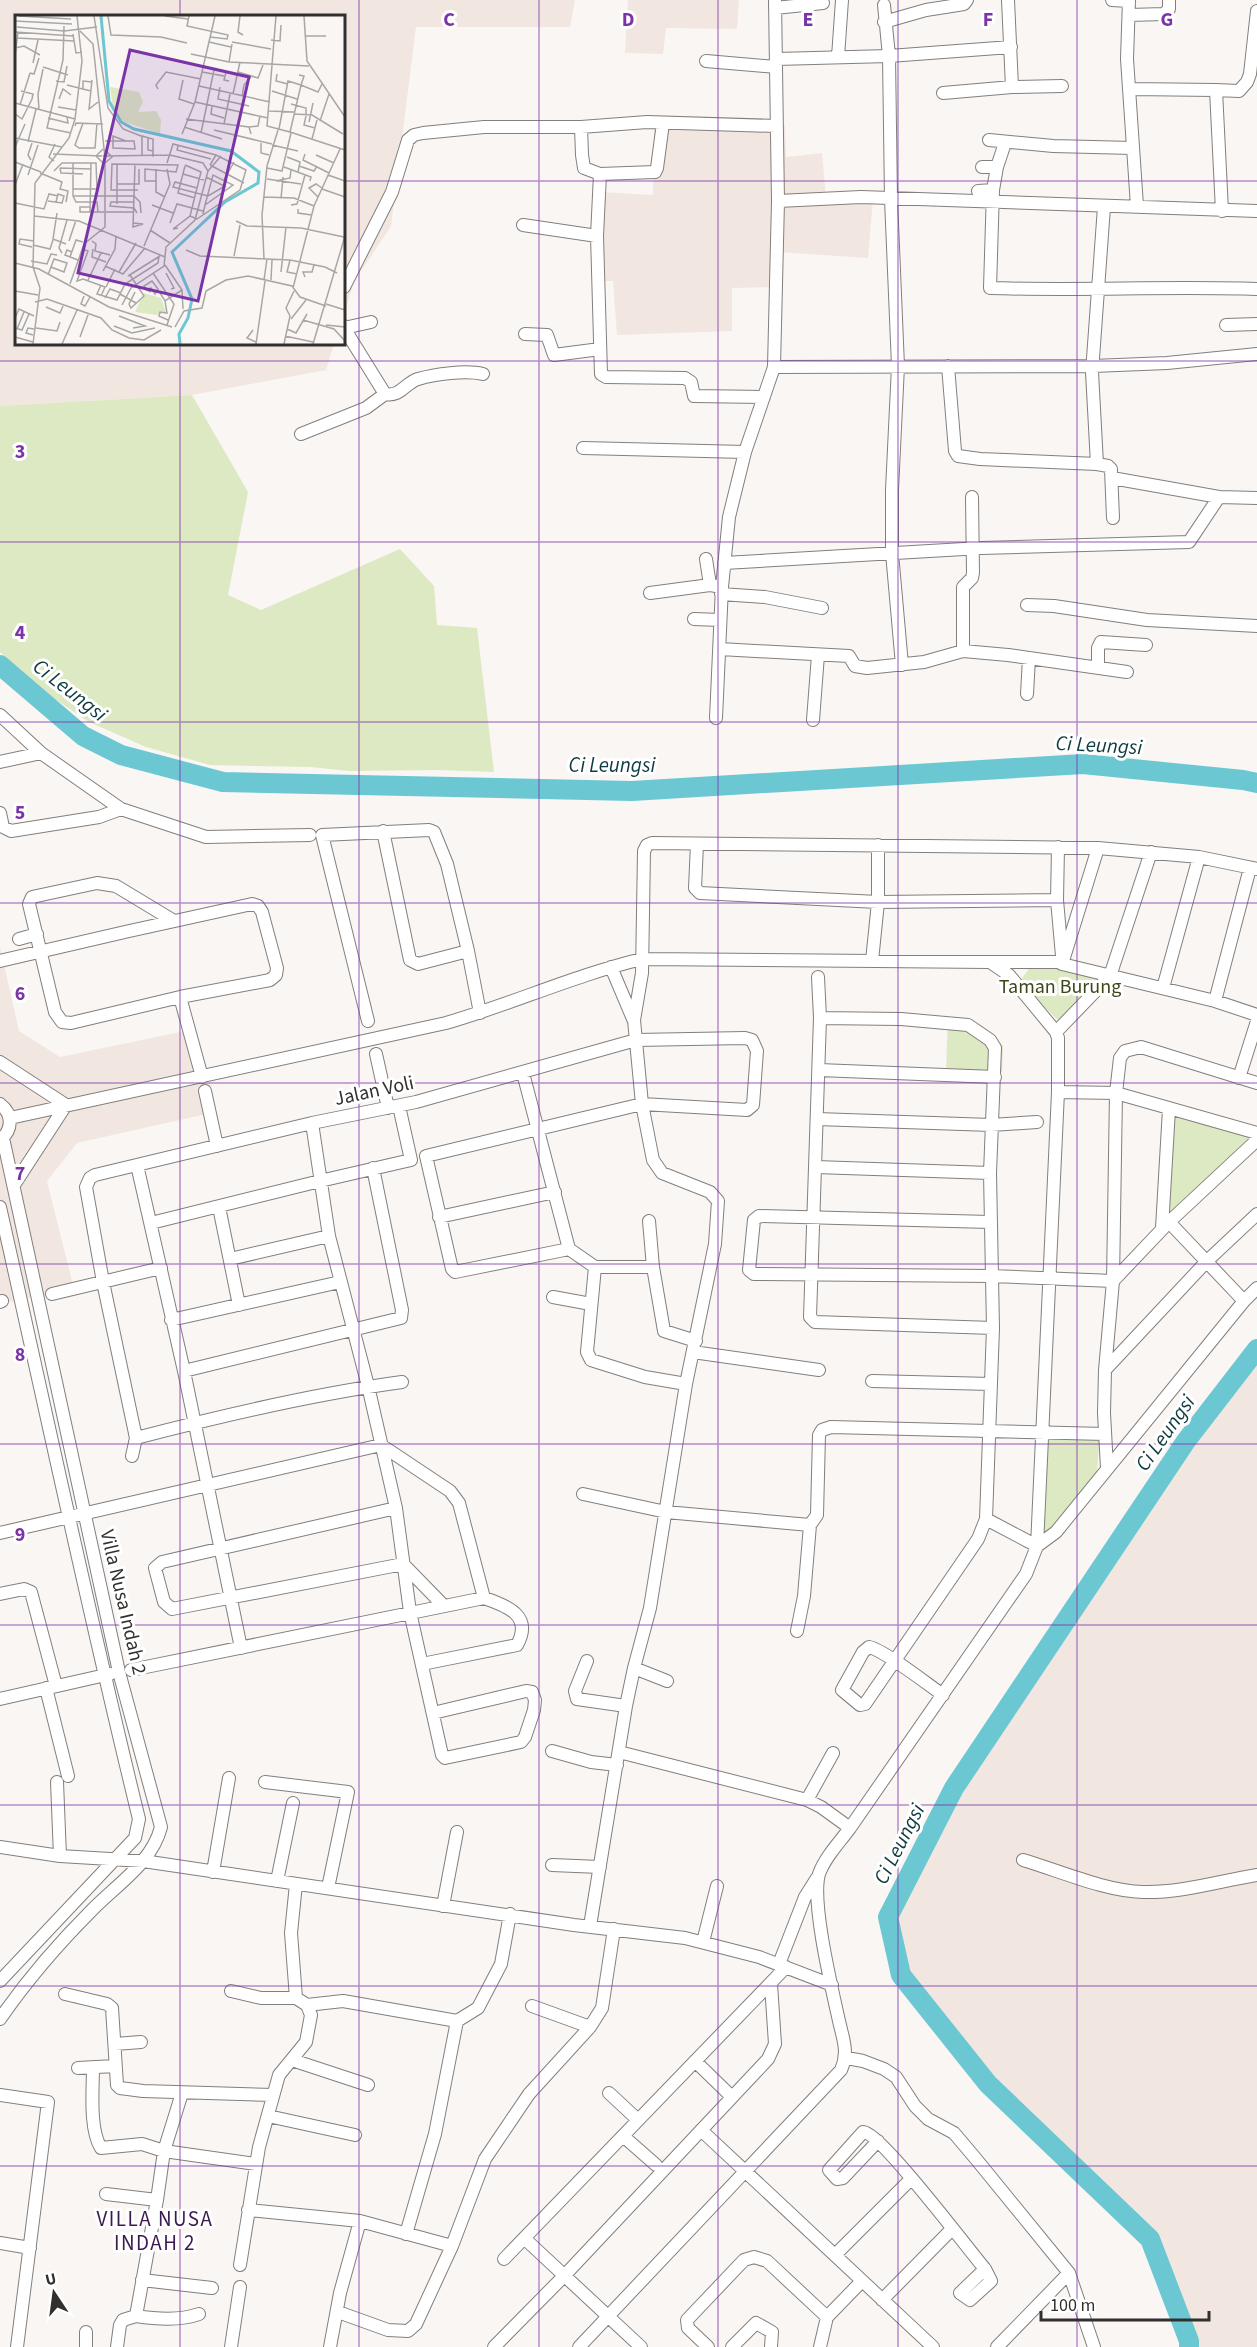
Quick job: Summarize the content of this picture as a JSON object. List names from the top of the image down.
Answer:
{
  "streets": {
    "street": ["Jalan Voli", "Villa Nusa Indah 2"]
  },
  "districts": ["VILLA NUSA INDAH 2"],
  "water": ["Ci Leungsi"],
  "parks": ["Taman Burung"],
  "scale_bar": "100 m",
  "north": "top",
  "grid": {
    "columns": [
      "C",
      "D",
      "E",
      "F",
      "G"
    ],
    "rows": [
      "3",
      "4",
      "5",
      "6",
      "7",
      "8",
      "9"
    ]
  }
}
